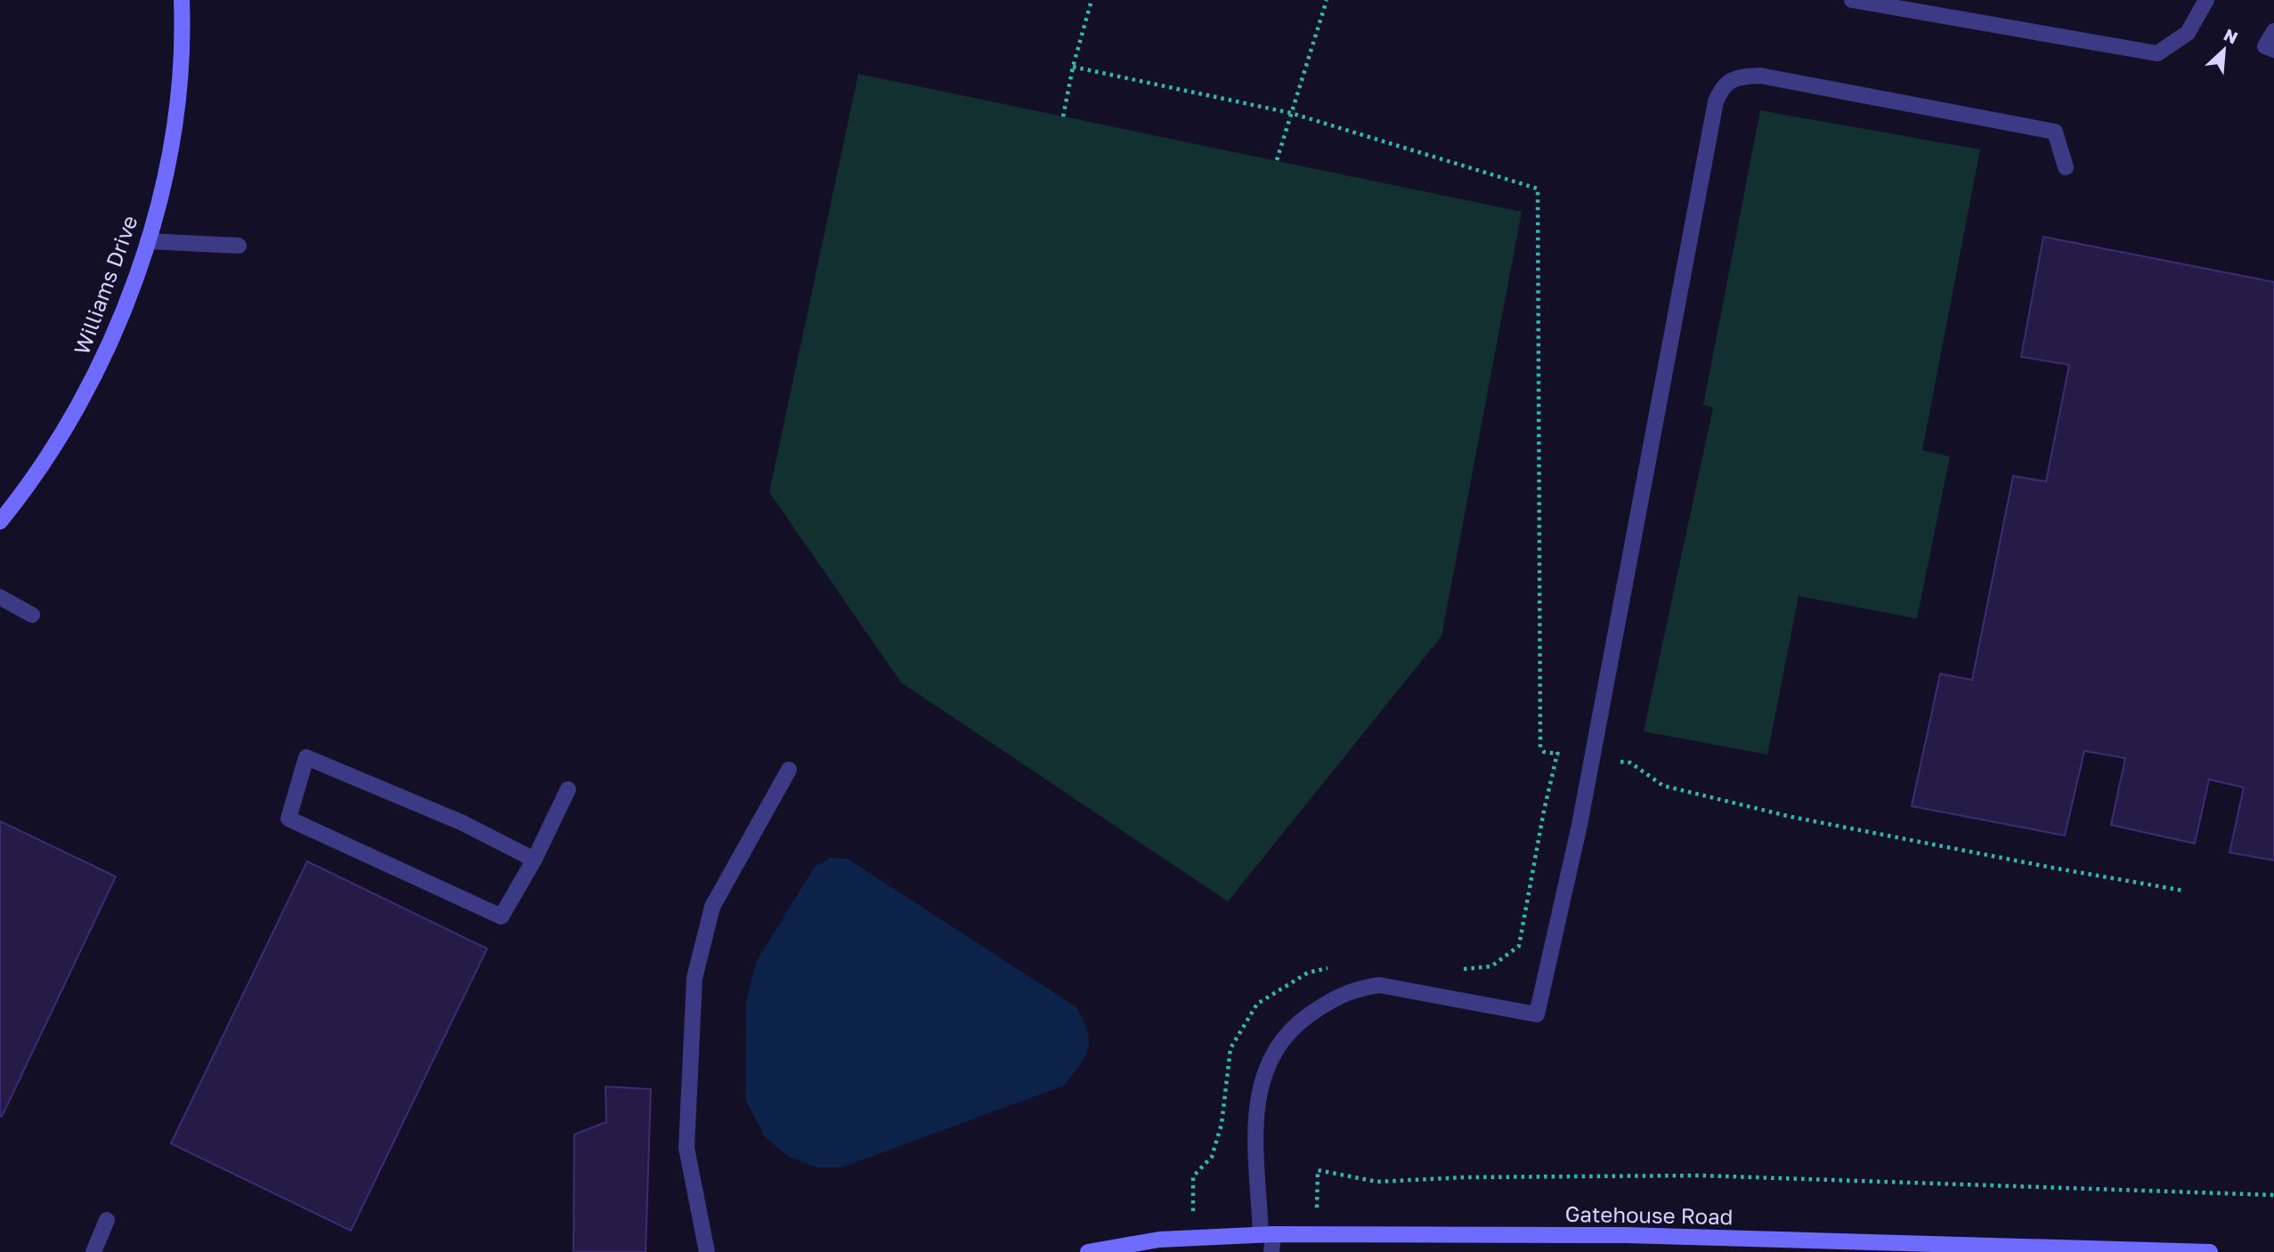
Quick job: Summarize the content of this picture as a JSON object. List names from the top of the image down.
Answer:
{
  "streets": {
    "street": ["Williams Drive", "Gatehouse Road"]
  },
  "north": "top right"
}
